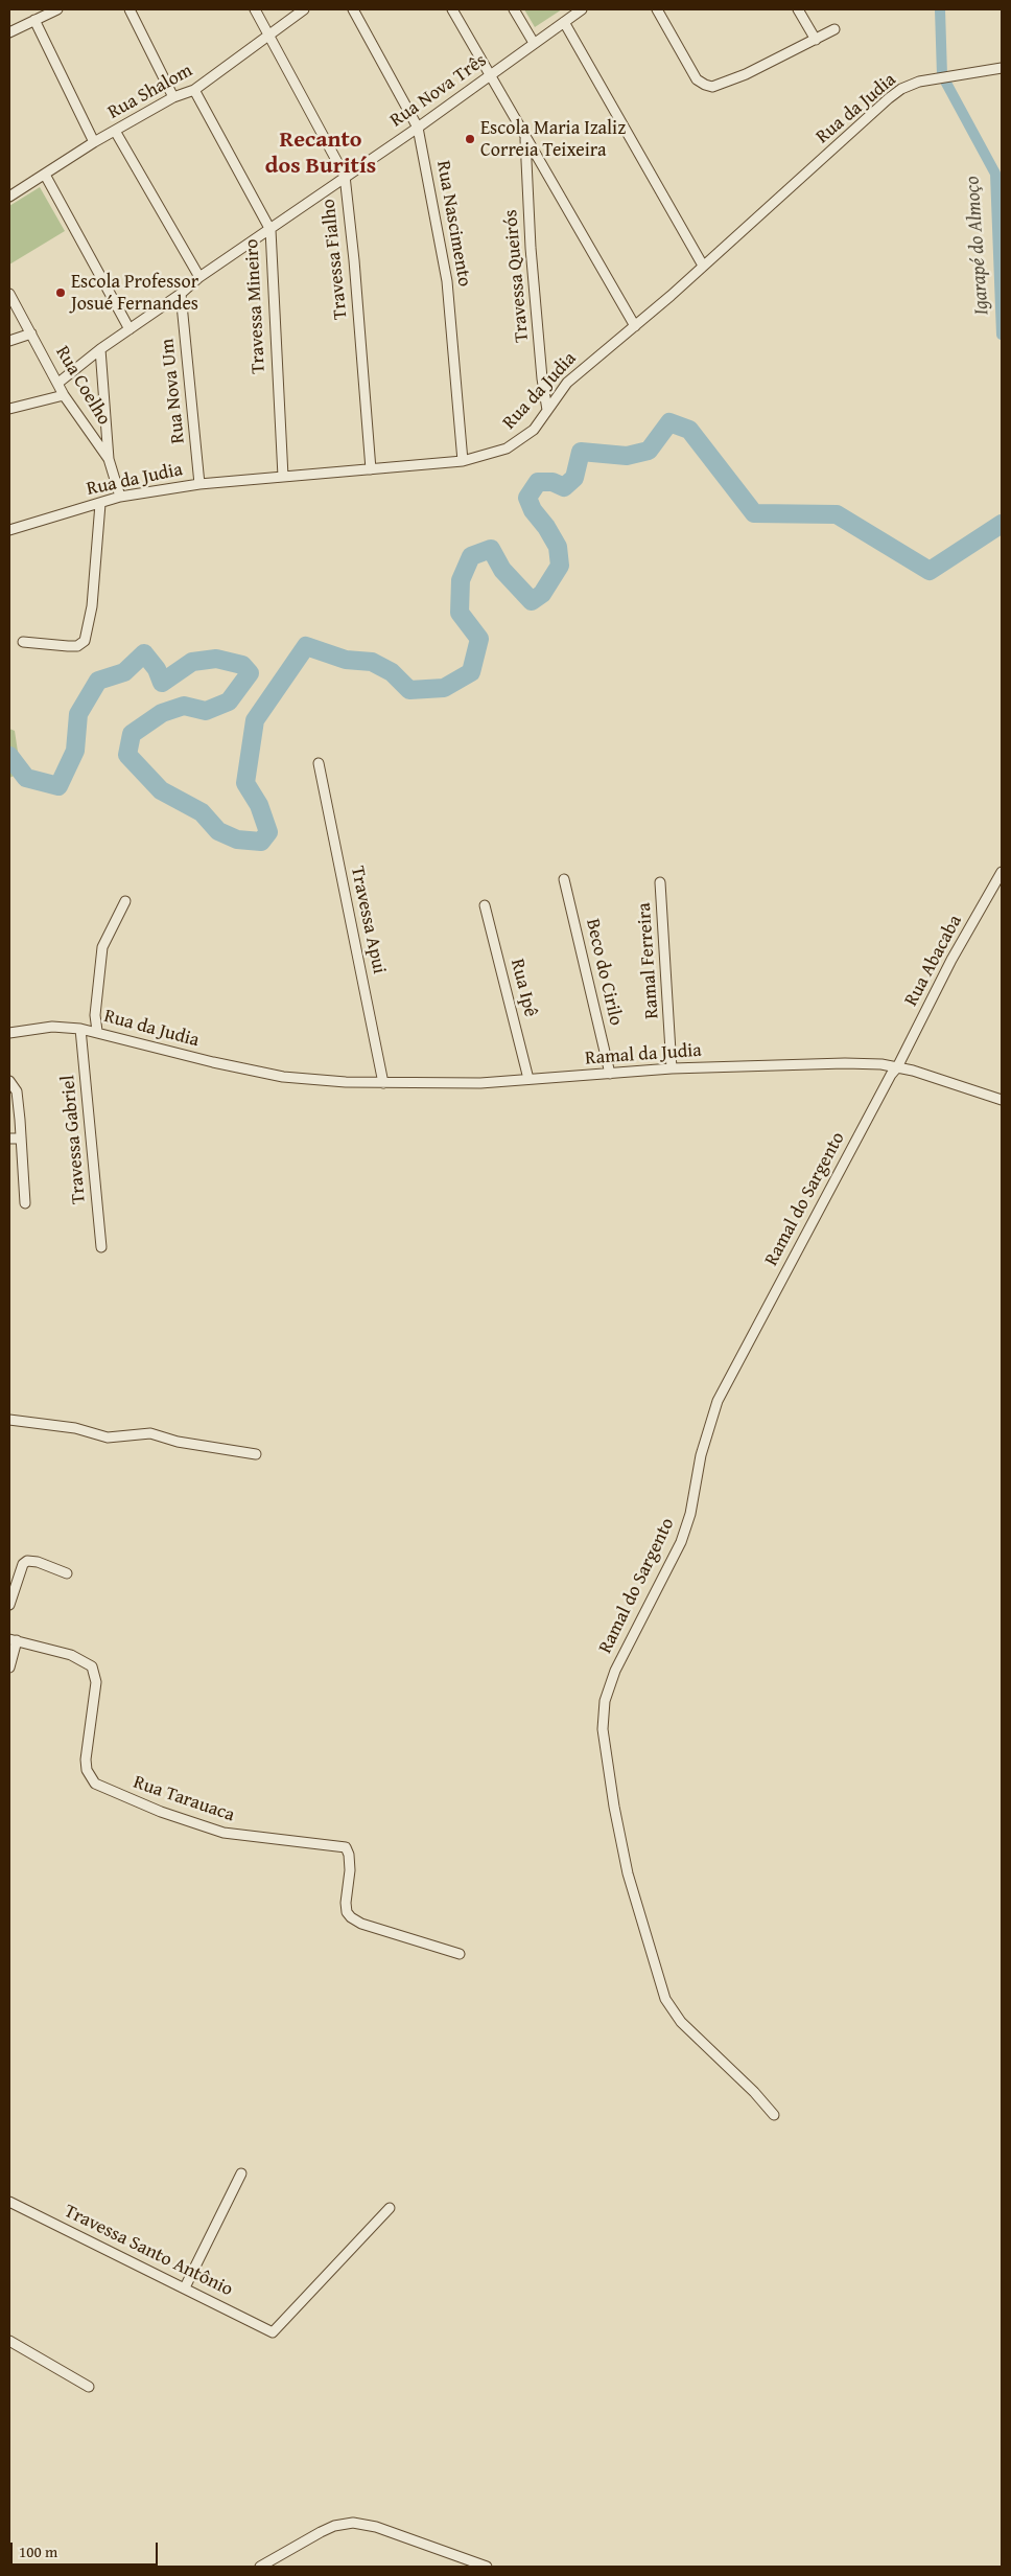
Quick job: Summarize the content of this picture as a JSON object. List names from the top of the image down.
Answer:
{
  "streets": {
    "street": [
      "Rua Nova Três",
      "Rua Shalom",
      "Rua da Judia",
      "Rua Nascimento",
      "Travessa Fialho",
      "Travessa Queirós",
      "Travessa Mineiro",
      "Rua Coelho",
      "Rua Nova Um",
      "Travessa Apui",
      "Ramal Ferreira",
      "Rua Abacaba",
      "Beco do Cirilo",
      "Rua Ipê",
      "Ramal da Judia",
      "Travessa Gabriel",
      "Ramal do Sargento",
      "Rua Tarauaca",
      "Travessa Santo Antônio"
    ]
  },
  "crossings": [
    ["Rua Nova Três", "Rua Nascimento"],
    ["Rua Nova Três", "Travessa Fialho"],
    ["Rua Nova Três", "Travessa Queirós"],
    ["Rua Nova Três", "Travessa Mineiro"],
    ["Rua Nova Três", "Rua Coelho"],
    ["Rua Nova Três", "Rua Nova Um"],
    ["Rua Shalom", "Travessa Fialho"],
    ["Rua Shalom", "Travessa Mineiro"],
    ["Rua da Judia", "Rua Nascimento"],
    ["Rua da Judia", "Travessa Fialho"],
    ["Rua da Judia", "Travessa Queirós"],
    ["Rua da Judia", "Travessa Mineiro"],
    ["Rua da Judia", "Rua Coelho"],
    ["Rua da Judia", "Rua Nova Um"],
    ["Rua da Judia", "Ramal da Judia"],
    ["Rua da Judia", "Travessa Gabriel"],
    ["Travessa Apui", "Ramal da Judia"],
    ["Ramal Ferreira", "Ramal da Judia"],
    ["Rua Abacaba", "Ramal da Judia"],
    ["Rua Abacaba", "Ramal do Sargento"],
    ["Beco do Cirilo", "Ramal da Judia"],
    ["Rua Ipê", "Ramal da Judia"],
    ["Ramal da Judia", "Ramal do Sargento"]
  ],
  "districts": ["Recanto dos Buritís"],
  "water": ["Igarapé do Almoço"],
  "places": ["Escola Maria Izaliz Correia Teixeira", "Escola Professor Josué Fernandes"],
  "scale_bar": "100 m"
}
